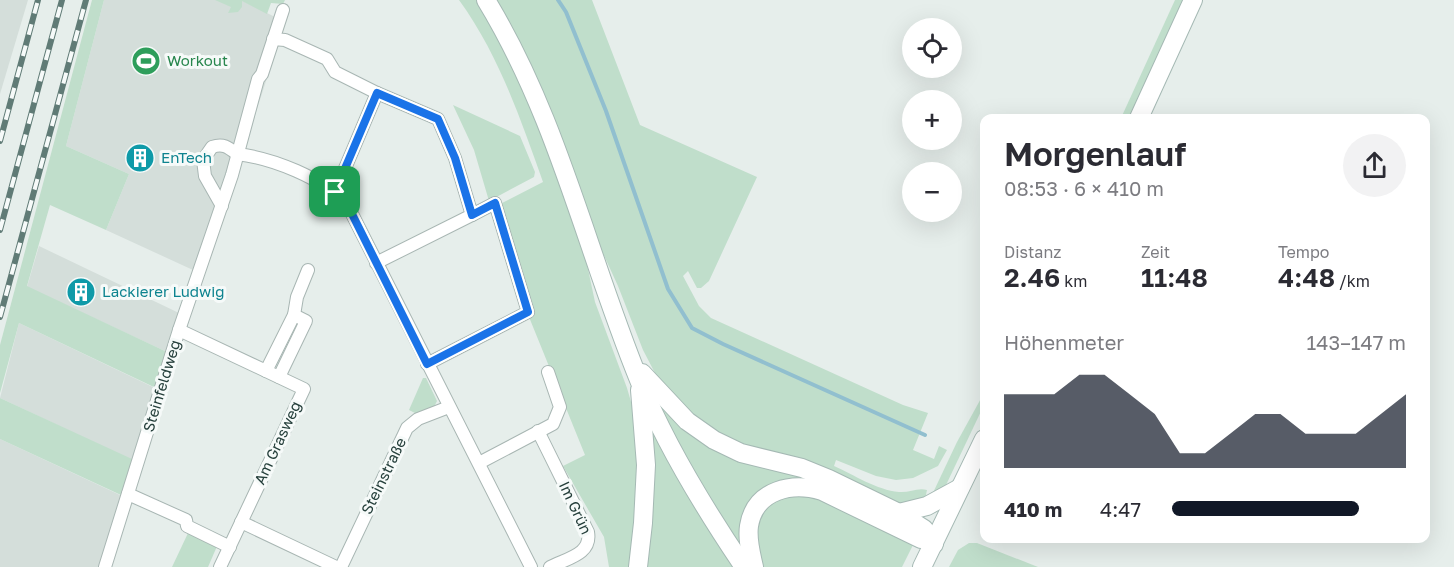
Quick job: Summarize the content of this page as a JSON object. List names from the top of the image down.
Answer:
{
  "streets": {
    "street": [
      "Steinfeldweg",
      "Am Grasweg",
      "Steinstraße",
      "Im Grün"
    ]
  },
  "crossings": [
    ["Steinfeldweg", "Am Grasweg"]
  ],
  "places": {
    "sports": ["Workout"],
    "building": ["EnTech", "Lackierer Ludwig"]
  },
  "page": {
    "map_buttons": ["+", "−"],
    "heading": ["Morgenlauf", "08:53 · 6 × 410 m"],
    "stats": [
      ["Distanz", "2.46 km"],
      ["Zeit", "11:48"],
      ["Tempo", "4:48 /km"]
    ],
    "chart": ["Höhenmeter", "143–147 m"],
    "list": [
      {
        "name": "410 m",
        "note": "4:47"
      }
    ]
  }
}
